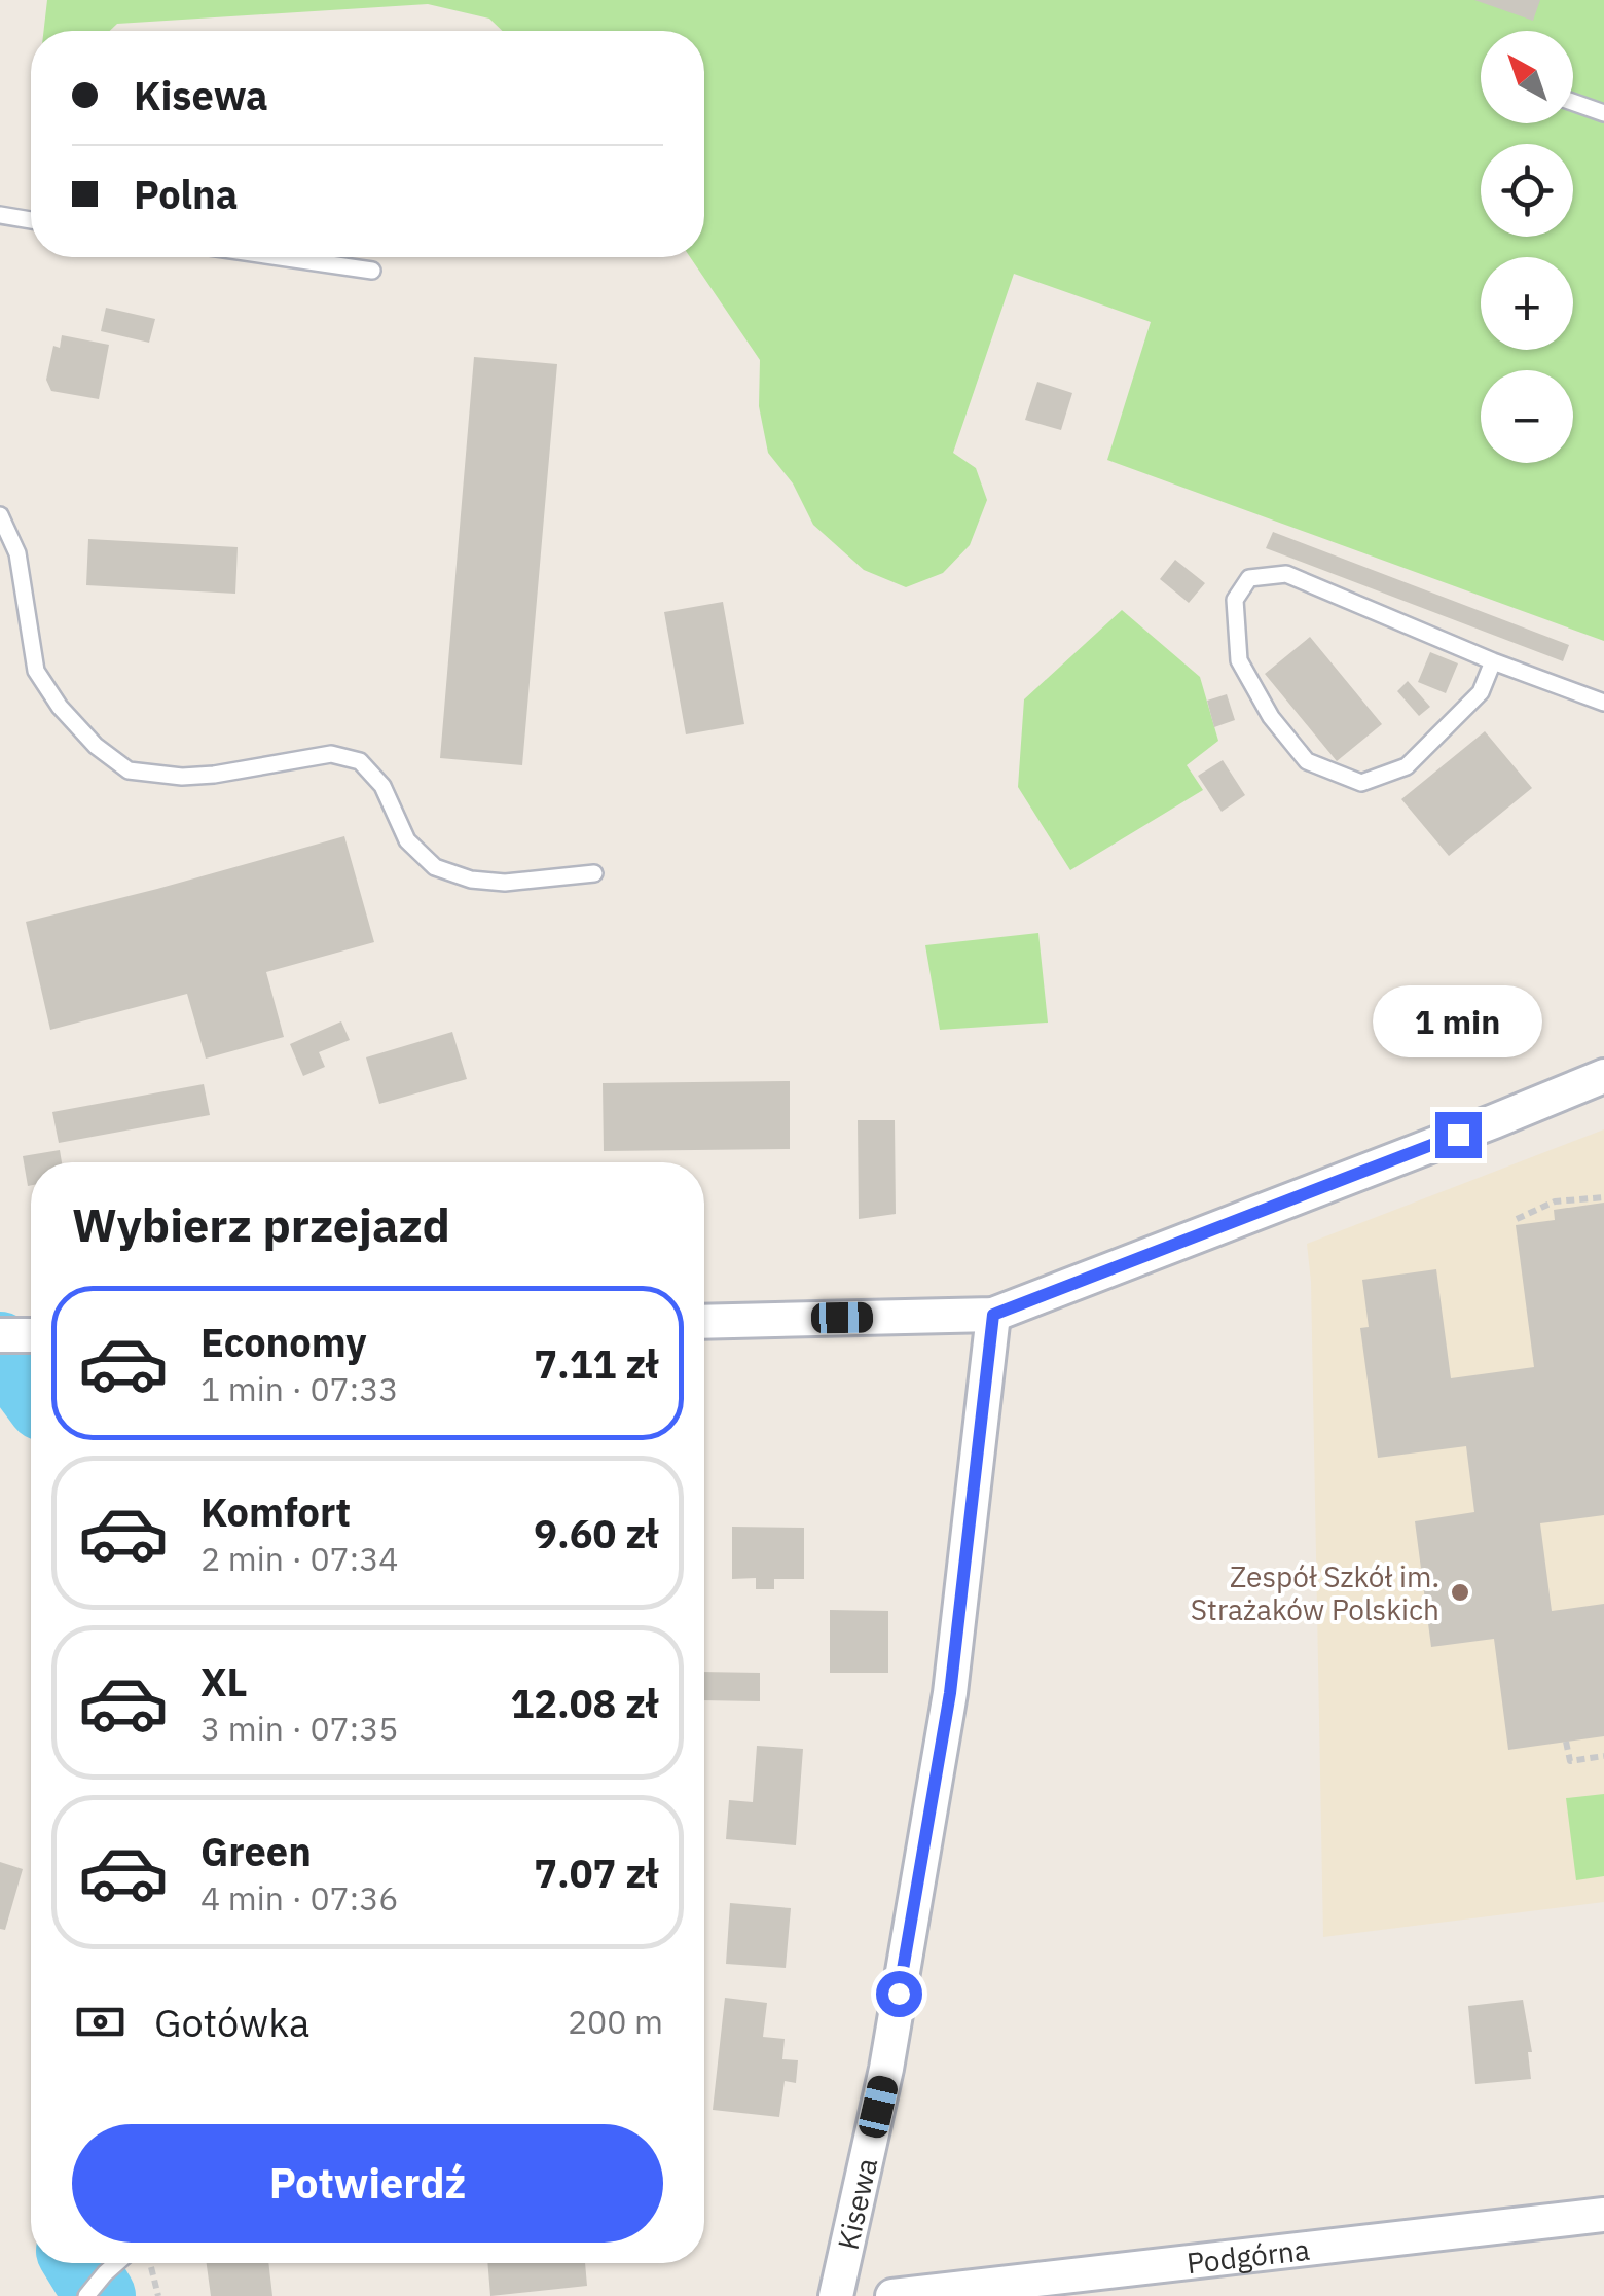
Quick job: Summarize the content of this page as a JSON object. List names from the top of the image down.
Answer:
{
  "streets": {
    "street": ["Kisewa", "Podgórna"]
  },
  "places": ["Zespół Szkół im. Strażaków Polskich"],
  "north": "top left",
  "page": {
    "map_buttons": ["+", "−"],
    "banner": ["Kisewa", "Polna"],
    "bubble": "1 min",
    "heading": "Wybierz przejazd",
    "list": [
      {
        "name": "Economy",
        "note": "1 min · 07:33",
        "value": "7.11 zł"
      },
      {
        "name": "Komfort",
        "note": "2 min · 07:34",
        "value": "9.60 zł"
      },
      {
        "name": "XL",
        "note": "3 min · 07:35",
        "value": "12.08 zł"
      },
      {
        "name": "Green",
        "note": "4 min · 07:36",
        "value": "7.07 zł"
      }
    ],
    "pay": ["Gotówka", "200 m"],
    "buttons": "Potwierdź"
  }
}
